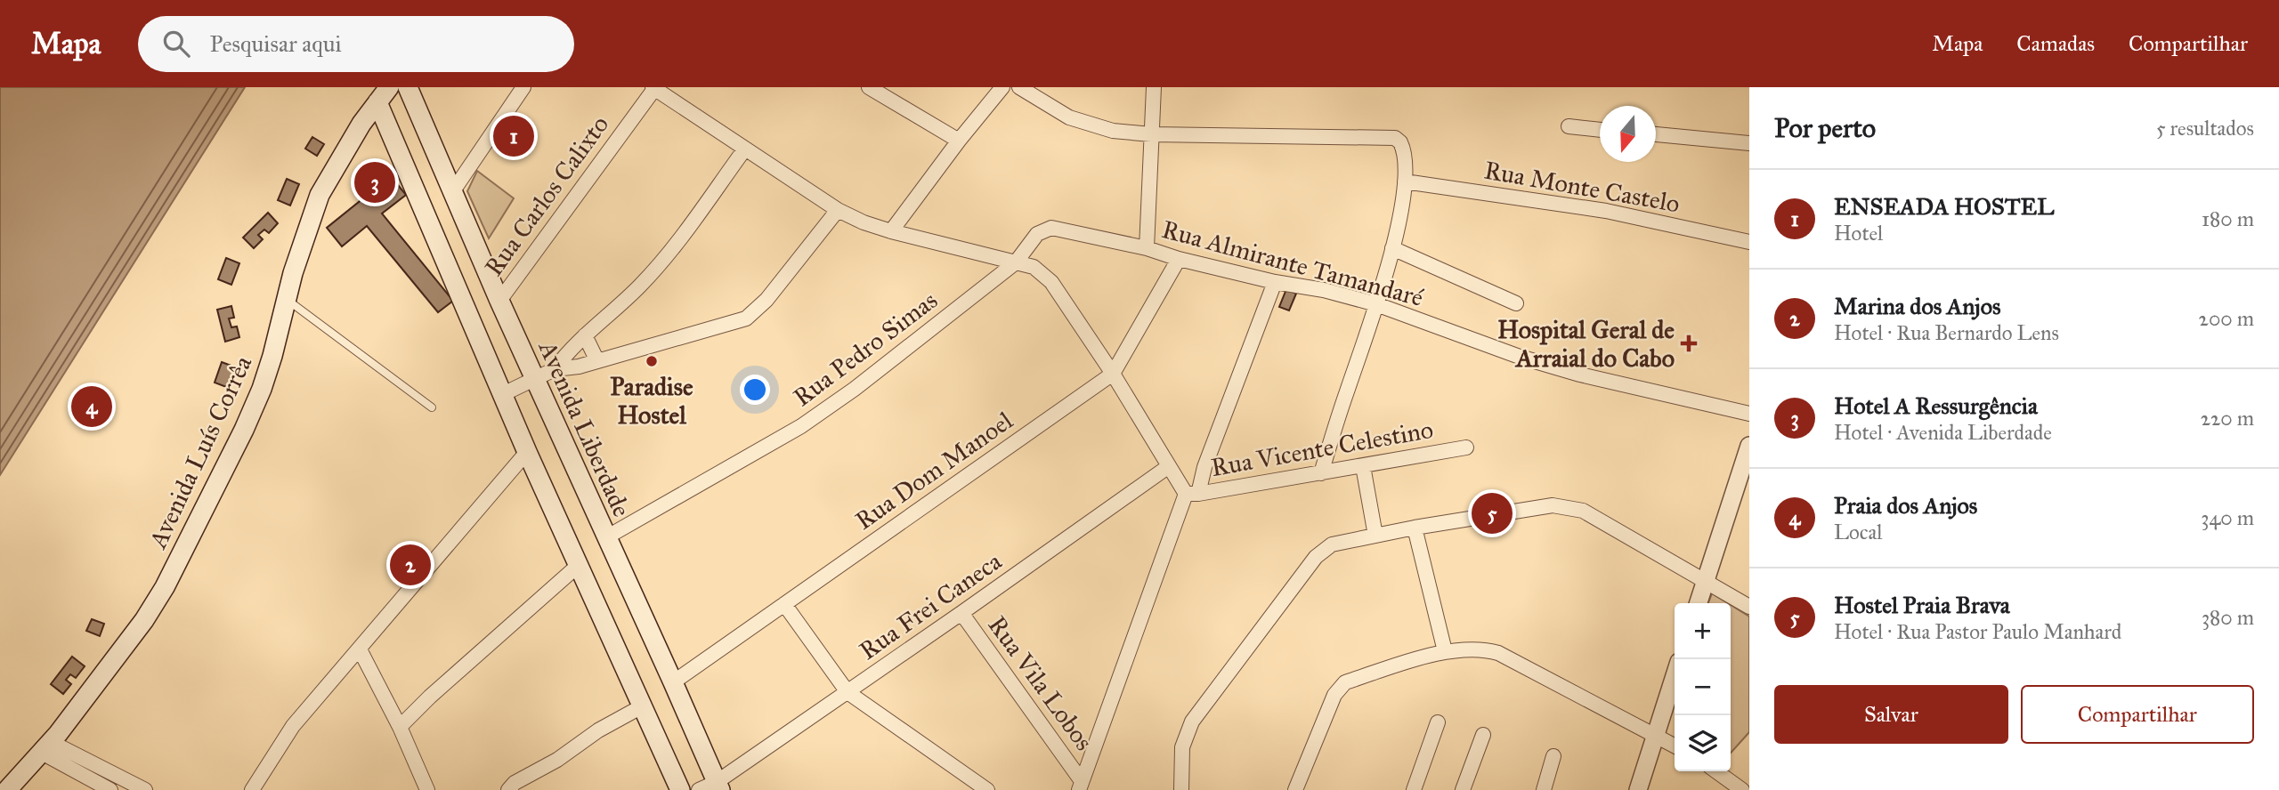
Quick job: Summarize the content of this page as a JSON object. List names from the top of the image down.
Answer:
{
  "streets": {
    "main road": ["Avenida Liberdade", "Avenida Luís Corrêa"],
    "street": [
      "Rua Monte Castelo",
      "Rua Carlos Calixto",
      "Rua Almirante Tamandaré",
      "Rua Pedro Simas",
      "Rua Vicente Celestino",
      "Rua Dom Manoel",
      "Rua Frei Caneca",
      "Rua Vila Lobos"
    ]
  },
  "crossings": [
    ["Rua Carlos Calixto", "Avenida Liberdade"],
    ["Rua Almirante Tamandaré", "Rua Pedro Simas"],
    ["Rua Almirante Tamandaré", "Rua Dom Manoel"],
    ["Rua Pedro Simas", "Avenida Liberdade"],
    ["Avenida Liberdade", "Rua Dom Manoel"],
    ["Avenida Liberdade", "Rua Frei Caneca"],
    ["Rua Frei Caneca", "Rua Vila Lobos"]
  ],
  "places": {
    "health": ["Hospital Geral de Arraial do Cabo"],
    "other": ["Paradise Hostel"]
  },
  "north": "bottom",
  "page": {
    "header": "Mapa",
    "search": "Pesquisar aqui",
    "nav": ["Mapa", "Camadas", "Compartilhar"],
    "heading": ["Por perto", "5 resultados"],
    "pins": [
      "1",
      "3",
      "4",
      "5",
      "2"
    ],
    "list": [
      {
        "mark": "1",
        "name": "ENSEADA HOSTEL",
        "note": "Hotel",
        "value": "180 m"
      },
      {
        "mark": "2",
        "name": "Marina dos Anjos",
        "note": "Hotel · Rua Bernardo Lens",
        "value": "200 m"
      },
      {
        "mark": "3",
        "name": "Hotel A Ressurgência",
        "note": "Hotel · Avenida Liberdade",
        "value": "220 m"
      },
      {
        "mark": "4",
        "name": "Praia dos Anjos",
        "note": "Local",
        "value": "340 m"
      },
      {
        "mark": "5",
        "name": "Hostel Praia Brava",
        "note": "Hotel · Rua Pastor Paulo Manhard",
        "value": "380 m"
      }
    ],
    "map_buttons": ["+", "−"],
    "buttons": ["Salvar", "Compartilhar"]
  }
}
